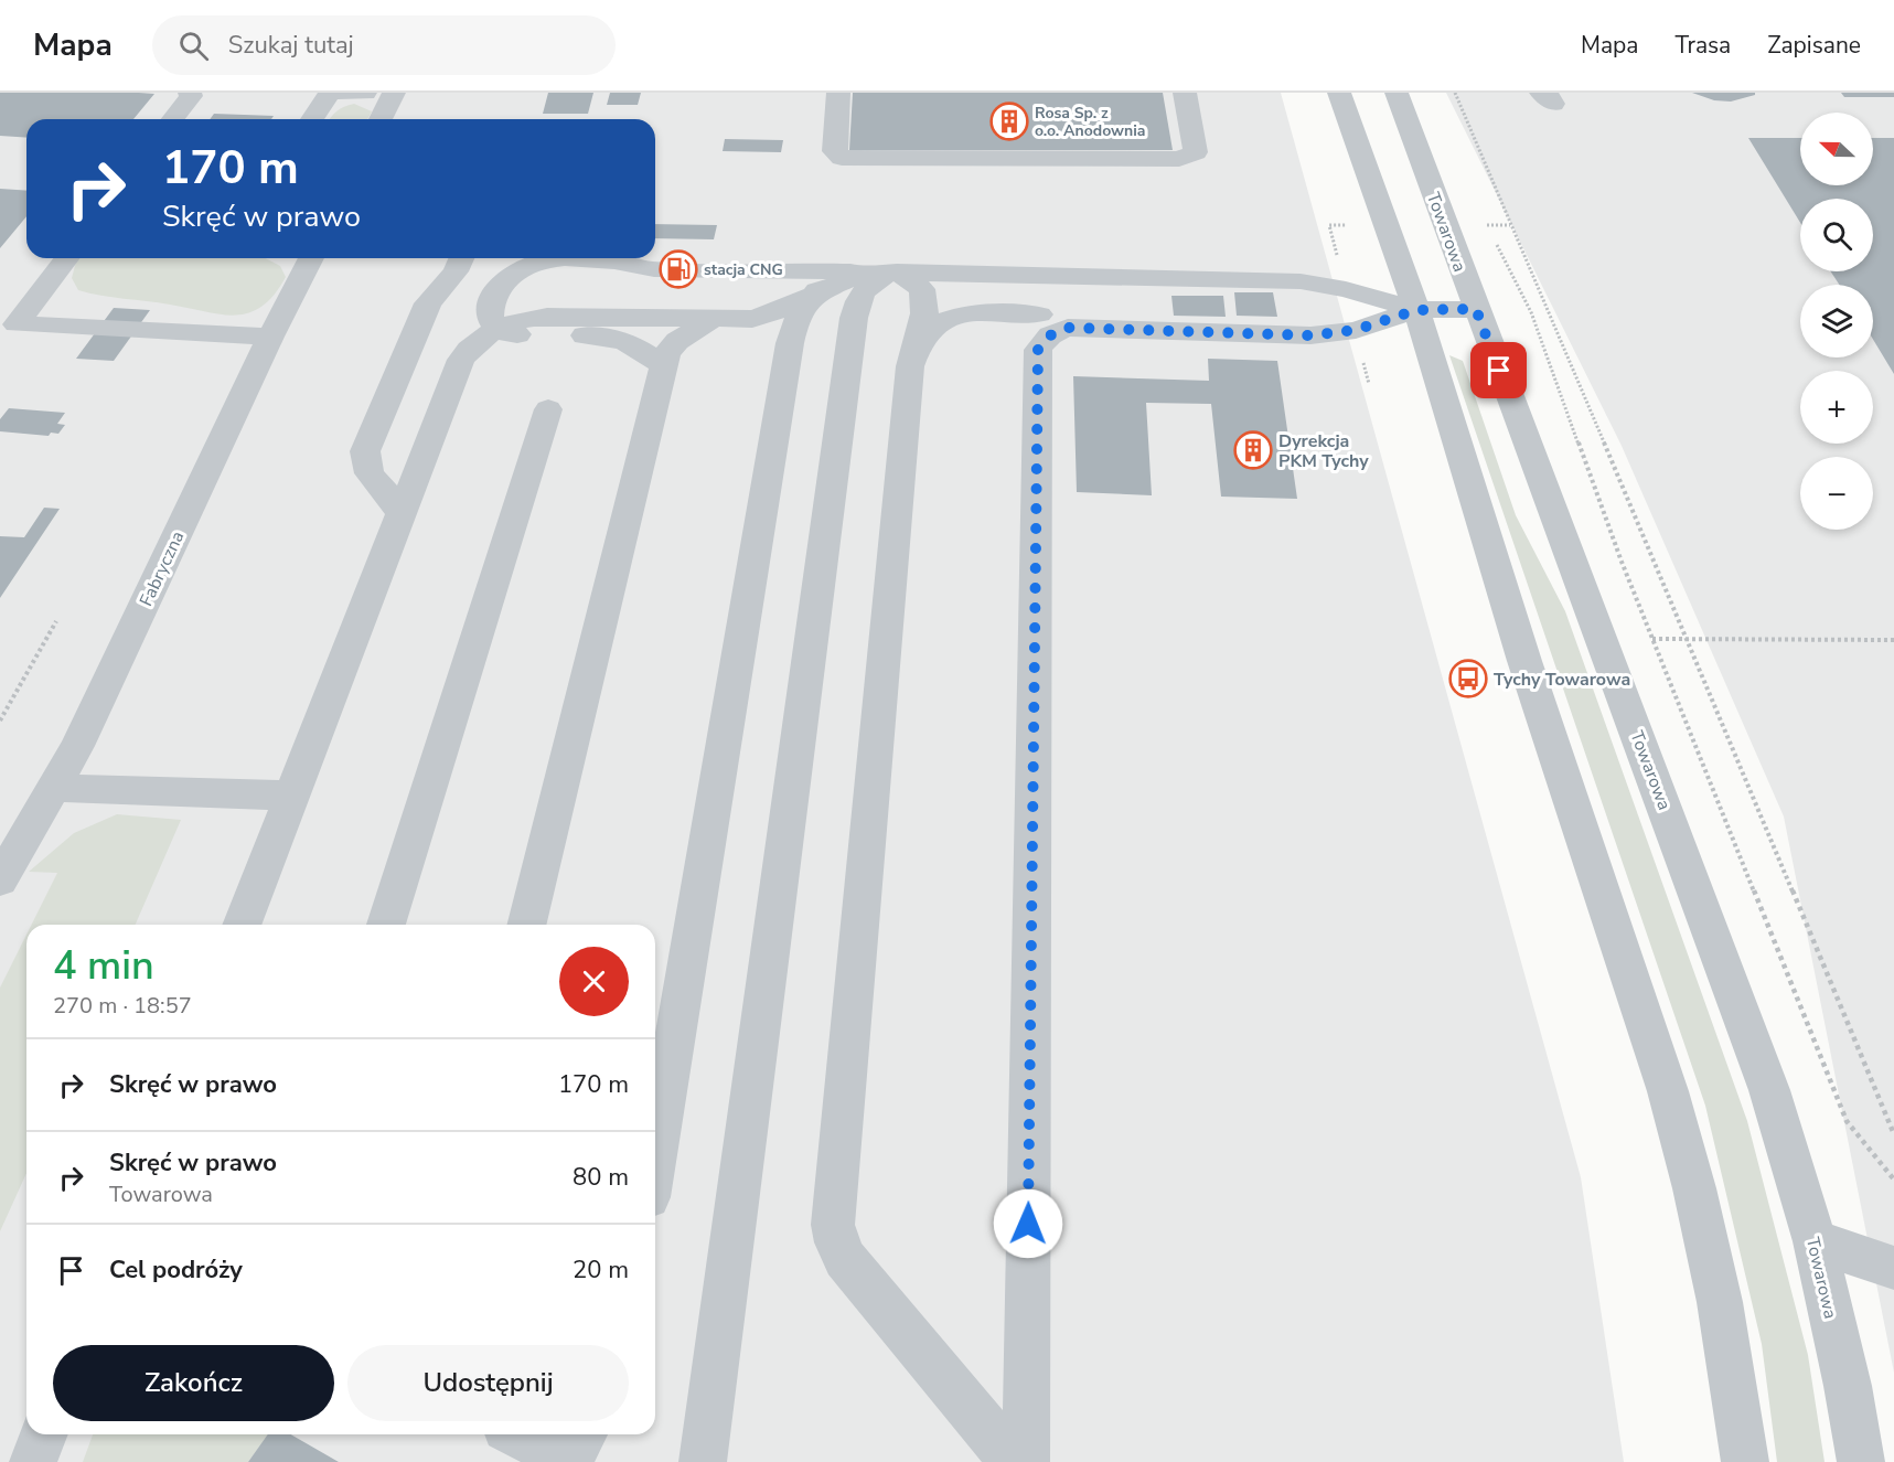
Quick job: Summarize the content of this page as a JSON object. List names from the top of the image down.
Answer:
{
  "streets": {
    "street": ["Towarowa", "Fabryczna"]
  },
  "places": {
    "building": ["Rosa Sp. z o.o. Anodownia", "Dyrekcja PKM Tychy"],
    "fuel station": ["stacja CNG"],
    "bus stop": ["Tychy Towarowa"]
  },
  "north": "left",
  "page": {
    "header": "Mapa",
    "search": "Szukaj tutaj",
    "nav": ["Mapa", "Trasa", "Zapisane"],
    "map_buttons": ["+", "−"],
    "turn": ["170 m", "Skręć w prawo"],
    "heading": ["4 min", "270 m · 18:57"],
    "list": [
      {
        "name": "Skręć w prawo",
        "value": "170 m"
      },
      {
        "name": "Skręć w prawo",
        "note": "Towarowa",
        "value": "80 m"
      },
      {
        "name": "Cel podróży",
        "value": "20 m"
      }
    ],
    "buttons": ["Zakończ", "Udostępnij"]
  }
}
